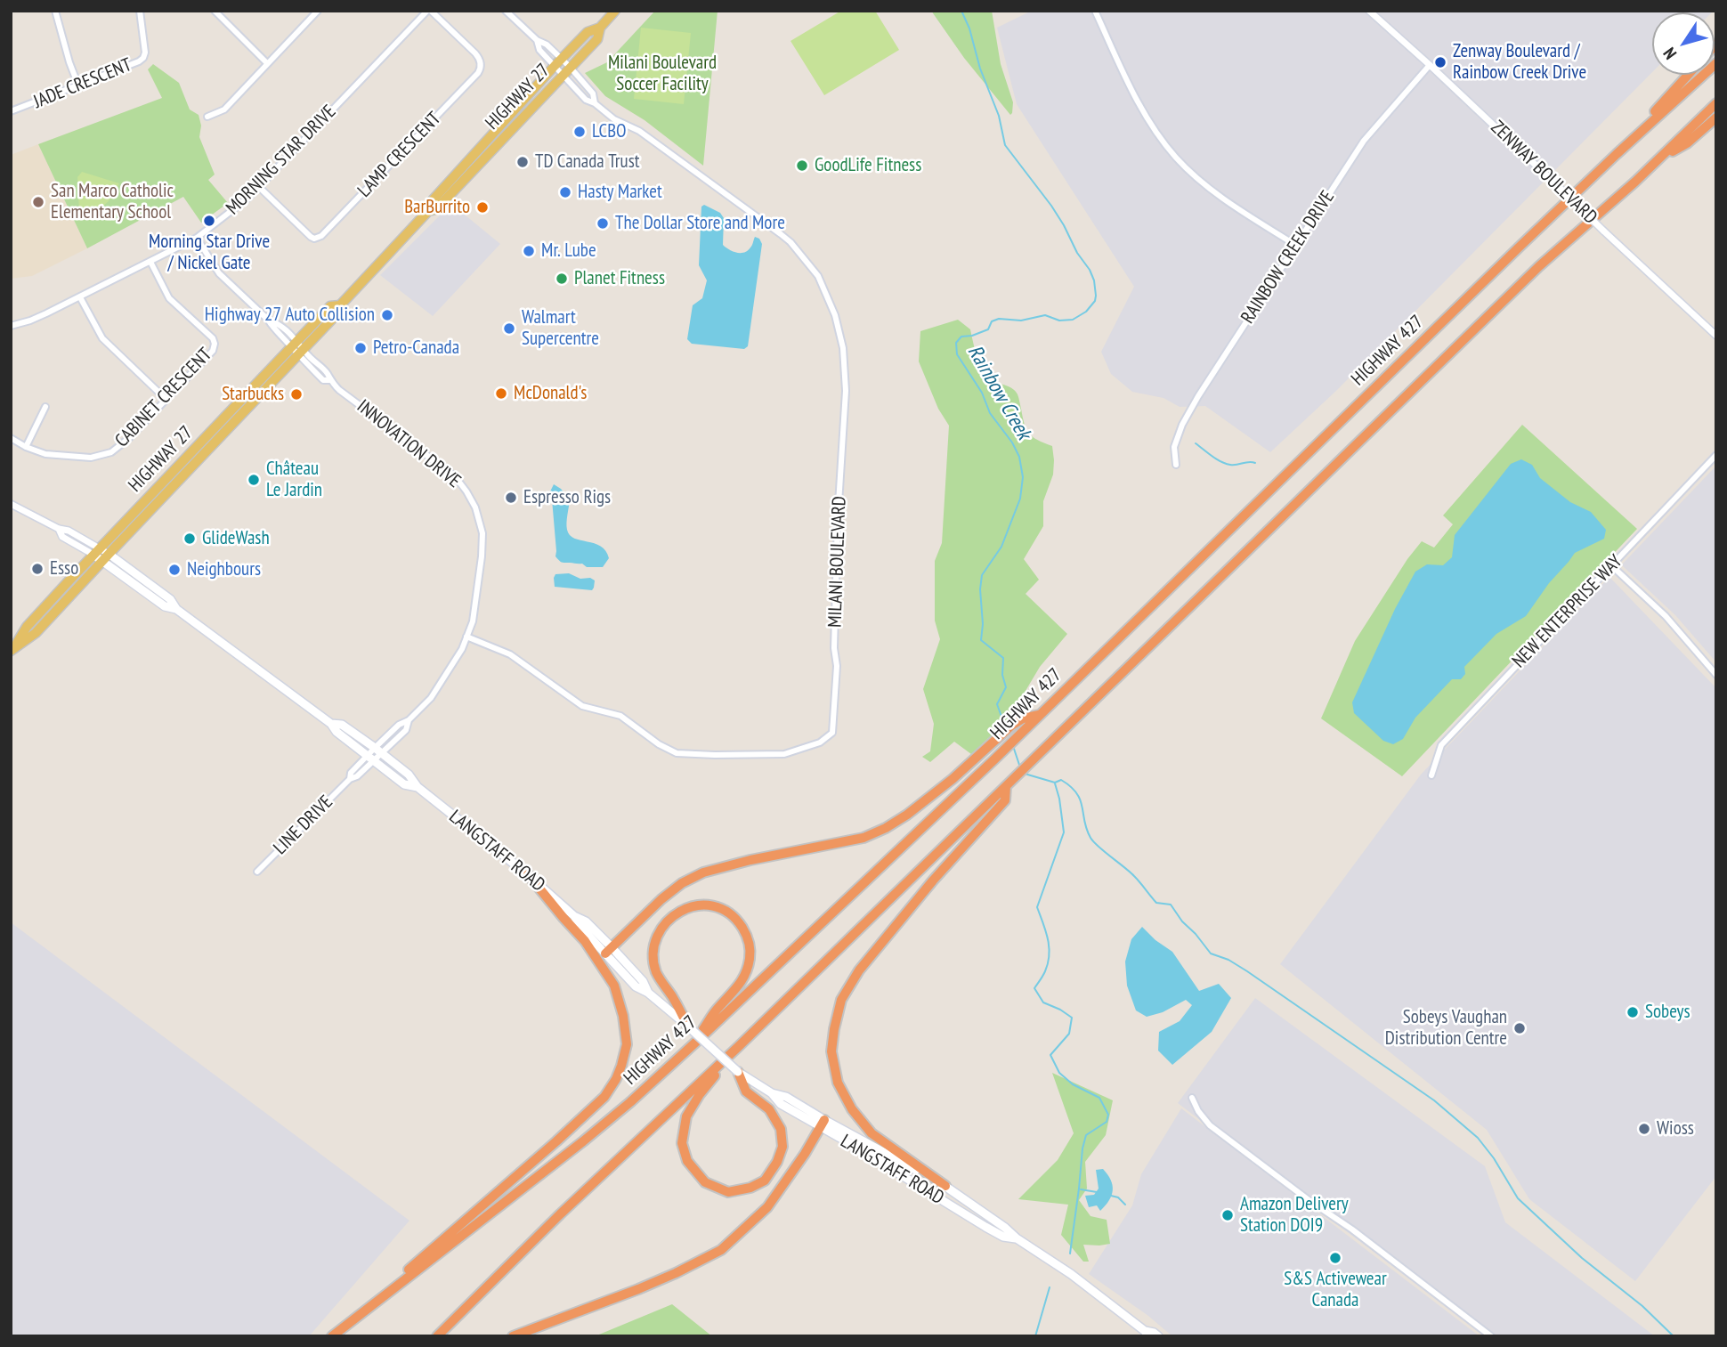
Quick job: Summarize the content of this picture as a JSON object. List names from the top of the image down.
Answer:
{
  "streets": {
    "highway": ["HIGHWAY 427"],
    "main road": ["HIGHWAY 27", "LANGSTAFF ROAD"],
    "street": [
      "JADE CRESCENT",
      "LAMP CRESCENT",
      "MORNING STAR DRIVE",
      "ZENWAY BOULEVARD",
      "RAINBOW CREEK DRIVE",
      "CABINET CRESCENT",
      "INNOVATION DRIVE",
      "MILANI BOULEVARD",
      "NEW ENTERPRISE WAY",
      "LINE DRIVE"
    ]
  },
  "crossings": [
    ["HIGHWAY 27", "INNOVATION DRIVE"],
    ["HIGHWAY 27", "MILANI BOULEVARD"],
    ["HIGHWAY 27", "LANGSTAFF ROAD"],
    ["LAMP CRESCENT", "MORNING STAR DRIVE"],
    ["MORNING STAR DRIVE", "CABINET CRESCENT"],
    ["MORNING STAR DRIVE", "INNOVATION DRIVE"],
    ["ZENWAY BOULEVARD", "RAINBOW CREEK DRIVE"],
    ["INNOVATION DRIVE", "MILANI BOULEVARD"],
    ["INNOVATION DRIVE", "LINE DRIVE"],
    ["INNOVATION DRIVE", "LANGSTAFF ROAD"],
    ["LINE DRIVE", "LANGSTAFF ROAD"]
  ],
  "water": ["Rainbow Creek"],
  "parks": ["Milani Boulevard Soccer Facility"],
  "places": [
    "Zenway Boulevard / Rainbow Creek Drive",
    "LCBO",
    "TD Canada Trust",
    "GoodLife Fitness",
    "Hasty Market",
    "San Marco Catholic Elementary School",
    "BarBurrito",
    "Morning Star Drive / Nickel Gate",
    "The Dollar Store and More",
    "Mr. Lube",
    "Planet Fitness",
    "Highway 27 Auto Collision",
    "Walmart Supercentre",
    "Petro-Canada",
    "McDonald's",
    "Starbucks",
    "Château Le Jardin",
    "Espresso Rigs",
    "GlideWash",
    "Esso",
    "Neighbours",
    "Sobeys",
    "Sobeys Vaughan Distribution Centre",
    "Wioss",
    "Amazon Delivery Station DOI9",
    "S&S Activewear Canada"
  ],
  "north": "bottom left"
}
